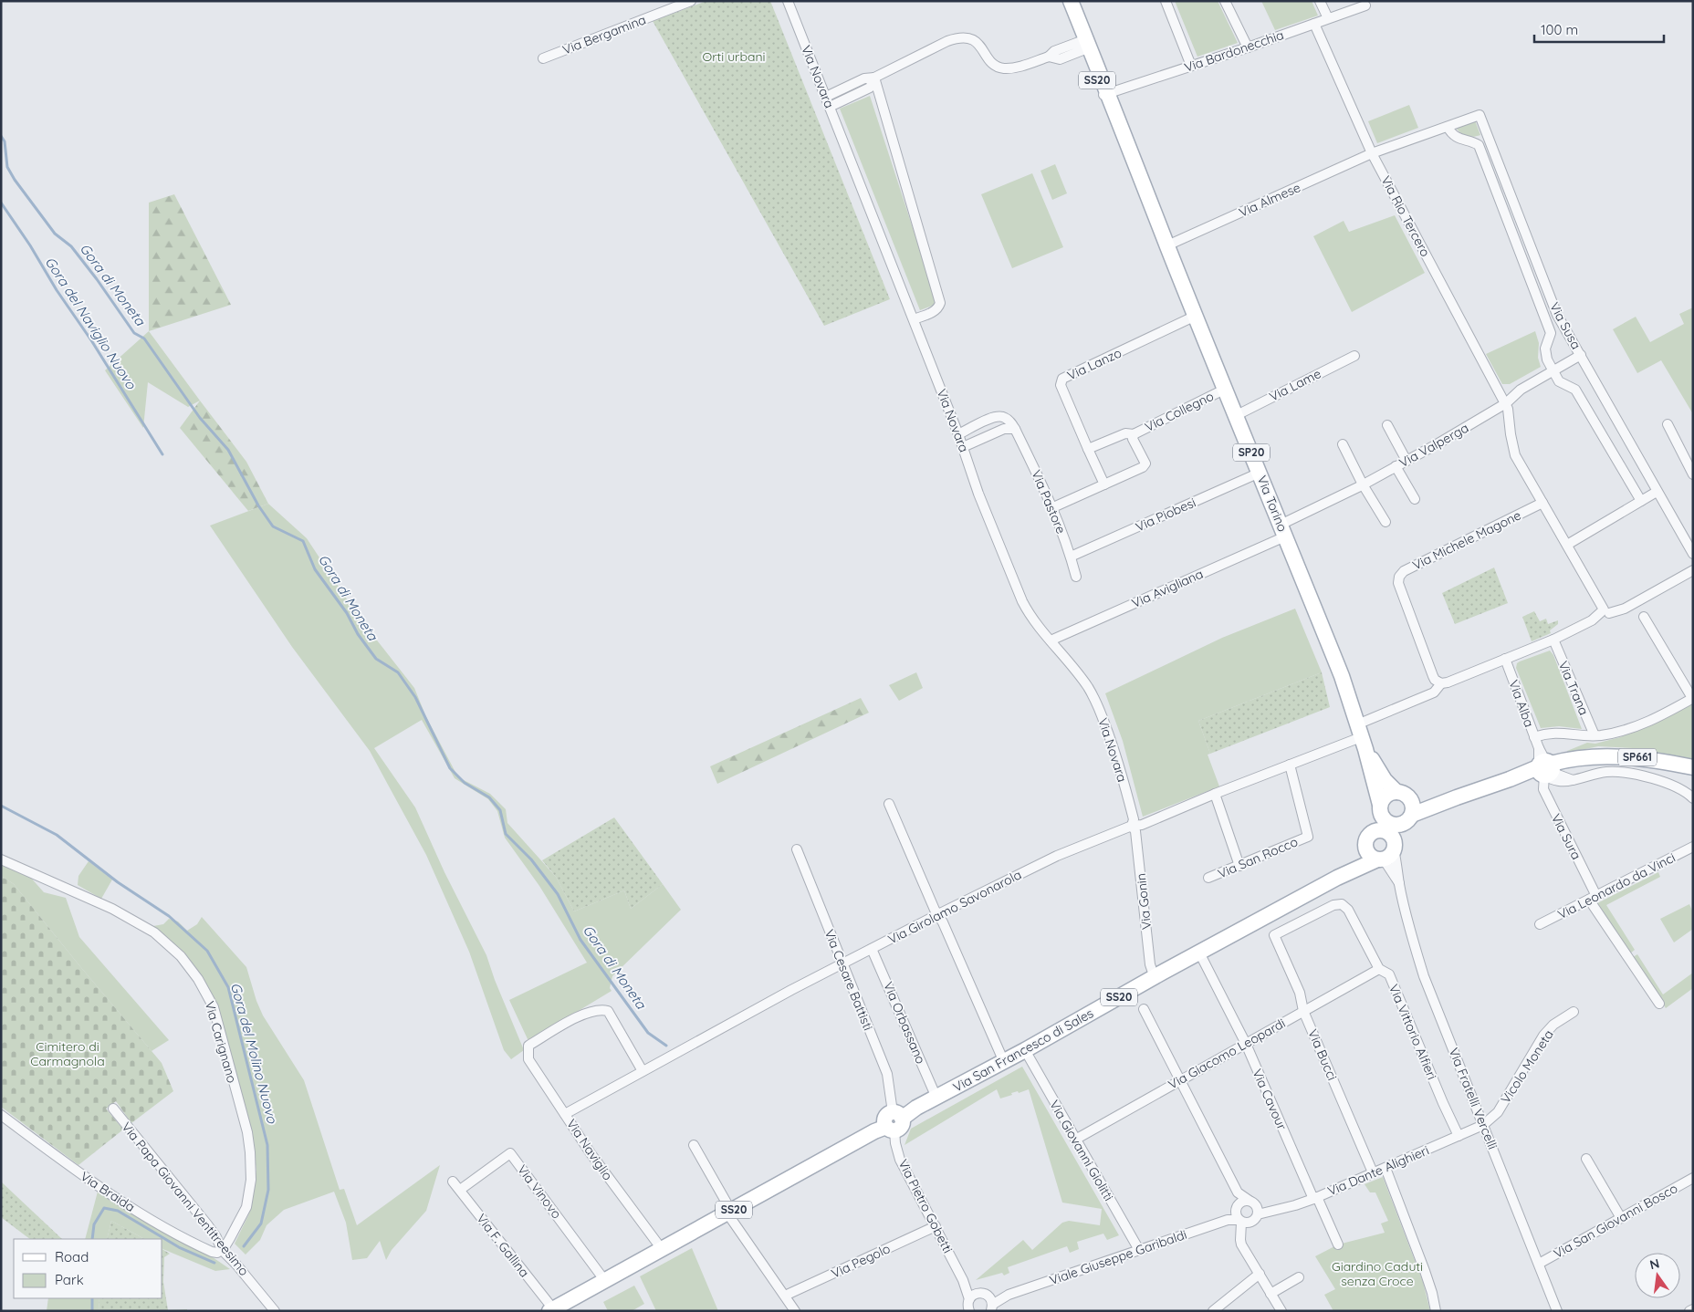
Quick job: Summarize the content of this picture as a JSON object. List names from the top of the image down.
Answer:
{
  "streets": {
    "main road": [
      "SS20",
      "SP20",
      "Via Torino",
      "SP661",
      "Via San Francesco di Sales"
    ],
    "street": [
      "Via Bergamina",
      "Via Bardonecchia",
      "Via Novara",
      "Via Almese",
      "Via Rio Tercero",
      "Via Susa",
      "Via Lanzo",
      "Via Lame",
      "Via Collegno",
      "Via Valperga",
      "Via Pastore",
      "Via Piobesi",
      "Via Michele Magone",
      "Via Avigliana",
      "Via Trana",
      "Via Alba",
      "Via Sura",
      "Via San Rocco",
      "Via Leonardo da Vinci",
      "Via Gonin",
      "Via Girolamo Savonarola",
      "Via Cesare Battisti",
      "Via Orbassano",
      "Via Vittorio Alfieri",
      "Via Carignano",
      "Via Giacomo Leopardi",
      "Via Bucci",
      "Vicolo Moneta",
      "Via Fratelli Vercelli",
      "Via Cavour",
      "Via Naviglio",
      "Via Giovanni Giolitti",
      "Via Dante Alighieri",
      "Via Braida",
      "Via Vinovo",
      "Via Papa Giovanni Ventitreesimo",
      "Via Pietro Gobetti",
      "Via San Giovanni Bosco",
      "Via F. Gallina",
      "Viale Giuseppe Garibaldi",
      "Via Pegolo"
    ]
  },
  "crossings": [
    ["Via Bardonecchia", "SS20"],
    ["Via Bardonecchia", "Via Rio Tercero"],
    ["Via Novara", "Via Pastore"],
    ["Via Novara", "Via Avigliana"],
    ["Via Novara", "Via Gonin"],
    ["Via Novara", "Via Girolamo Savonarola"],
    ["SS20", "Via Torino"],
    ["Via Almese", "Via Rio Tercero"],
    ["Via Almese", "Via Susa"],
    ["Via Almese", "Via Torino"],
    ["Via Rio Tercero", "Via Susa"],
    ["Via Rio Tercero", "Via Valperga"],
    ["Via Susa", "Via Valperga"],
    ["Via Lanzo", "Via Collegno"],
    ["Via Lanzo", "Via Torino"],
    ["Via Lame", "Via Torino"],
    ["Via Collegno", "Via Torino"],
    ["Via Valperga", "Via Torino"],
    ["Via Valperga", "Via Avigliana"],
    ["Via Pastore", "Via Piobesi"],
    ["Via Torino", "Via Piobesi"],
    ["Via Torino", "Via Avigliana"],
    ["Via Torino", "Via Girolamo Savonarola"],
    ["Via Alba", "SP661"],
    ["Via Alba", "Via Sura"],
    ["SP661", "Via Sura"],
    ["Via Sura", "Via Leonardo da Vinci"],
    ["Via San Rocco", "Via Girolamo Savonarola"],
    ["Via Gonin", "Via Girolamo Savonarola"],
    ["Via Gonin", "Via San Francesco di Sales"],
    ["Via Girolamo Savonarola", "Via Cesare Battisti"],
    ["Via Girolamo Savonarola", "Via Orbassano"],
    ["Via Girolamo Savonarola", "Via Naviglio"],
    ["Via Cesare Battisti", "Via San Francesco di Sales"],
    ["Via Cesare Battisti", "Via Pietro Gobetti"],
    ["Via Orbassano", "Via San Francesco di Sales"],
    ["Via Vittorio Alfieri", "Via Giacomo Leopardi"],
    ["Via Vittorio Alfieri", "Via Bucci"],
    ["Via Vittorio Alfieri", "Via Dante Alighieri"],
    ["Via Carignano", "Via Braida"],
    ["Via Carignano", "Via Papa Giovanni Ventitreesimo"],
    ["Via San Francesco di Sales", "Via Fratelli Vercelli"],
    ["Via San Francesco di Sales", "Via Cavour"],
    ["Via San Francesco di Sales", "Via Naviglio"],
    ["Via San Francesco di Sales", "Via Giovanni Giolitti"],
    ["Via San Francesco di Sales", "Via Vinovo"],
    ["Via San Francesco di Sales", "Via Pietro Gobetti"],
    ["Via San Francesco di Sales", "Via F. Gallina"],
    ["Via Giacomo Leopardi", "Via Bucci"],
    ["Via Giacomo Leopardi", "Via Cavour"],
    ["Via Giacomo Leopardi", "Via Giovanni Giolitti"],
    ["Via Bucci", "Via Dante Alighieri"],
    ["Vicolo Moneta", "Via Fratelli Vercelli"],
    ["Vicolo Moneta", "Via Dante Alighieri"],
    ["Via Fratelli Vercelli", "Via Dante Alighieri"],
    ["Via Fratelli Vercelli", "Via San Giovanni Bosco"],
    ["Via Cavour", "Via Dante Alighieri"],
    ["Via Giovanni Giolitti", "Viale Giuseppe Garibaldi"],
    ["Via Braida", "Via Papa Giovanni Ventitreesimo"],
    ["Via Vinovo", "Via F. Gallina"],
    ["Via Pietro Gobetti", "Viale Giuseppe Garibaldi"],
    ["Via Pietro Gobetti", "Via Pegolo"]
  ],
  "water": ["Gora di Moneta", "Gora del Naviglio Nuovo", "Gora del Molino Nuovo"],
  "parks": ["Orti urbani", "Cimitero di Carmagnola", "Giardino Caduti senza Croce"],
  "legend": ["Road", "Park"],
  "scale_bar": "100 m",
  "north": "top"
}
